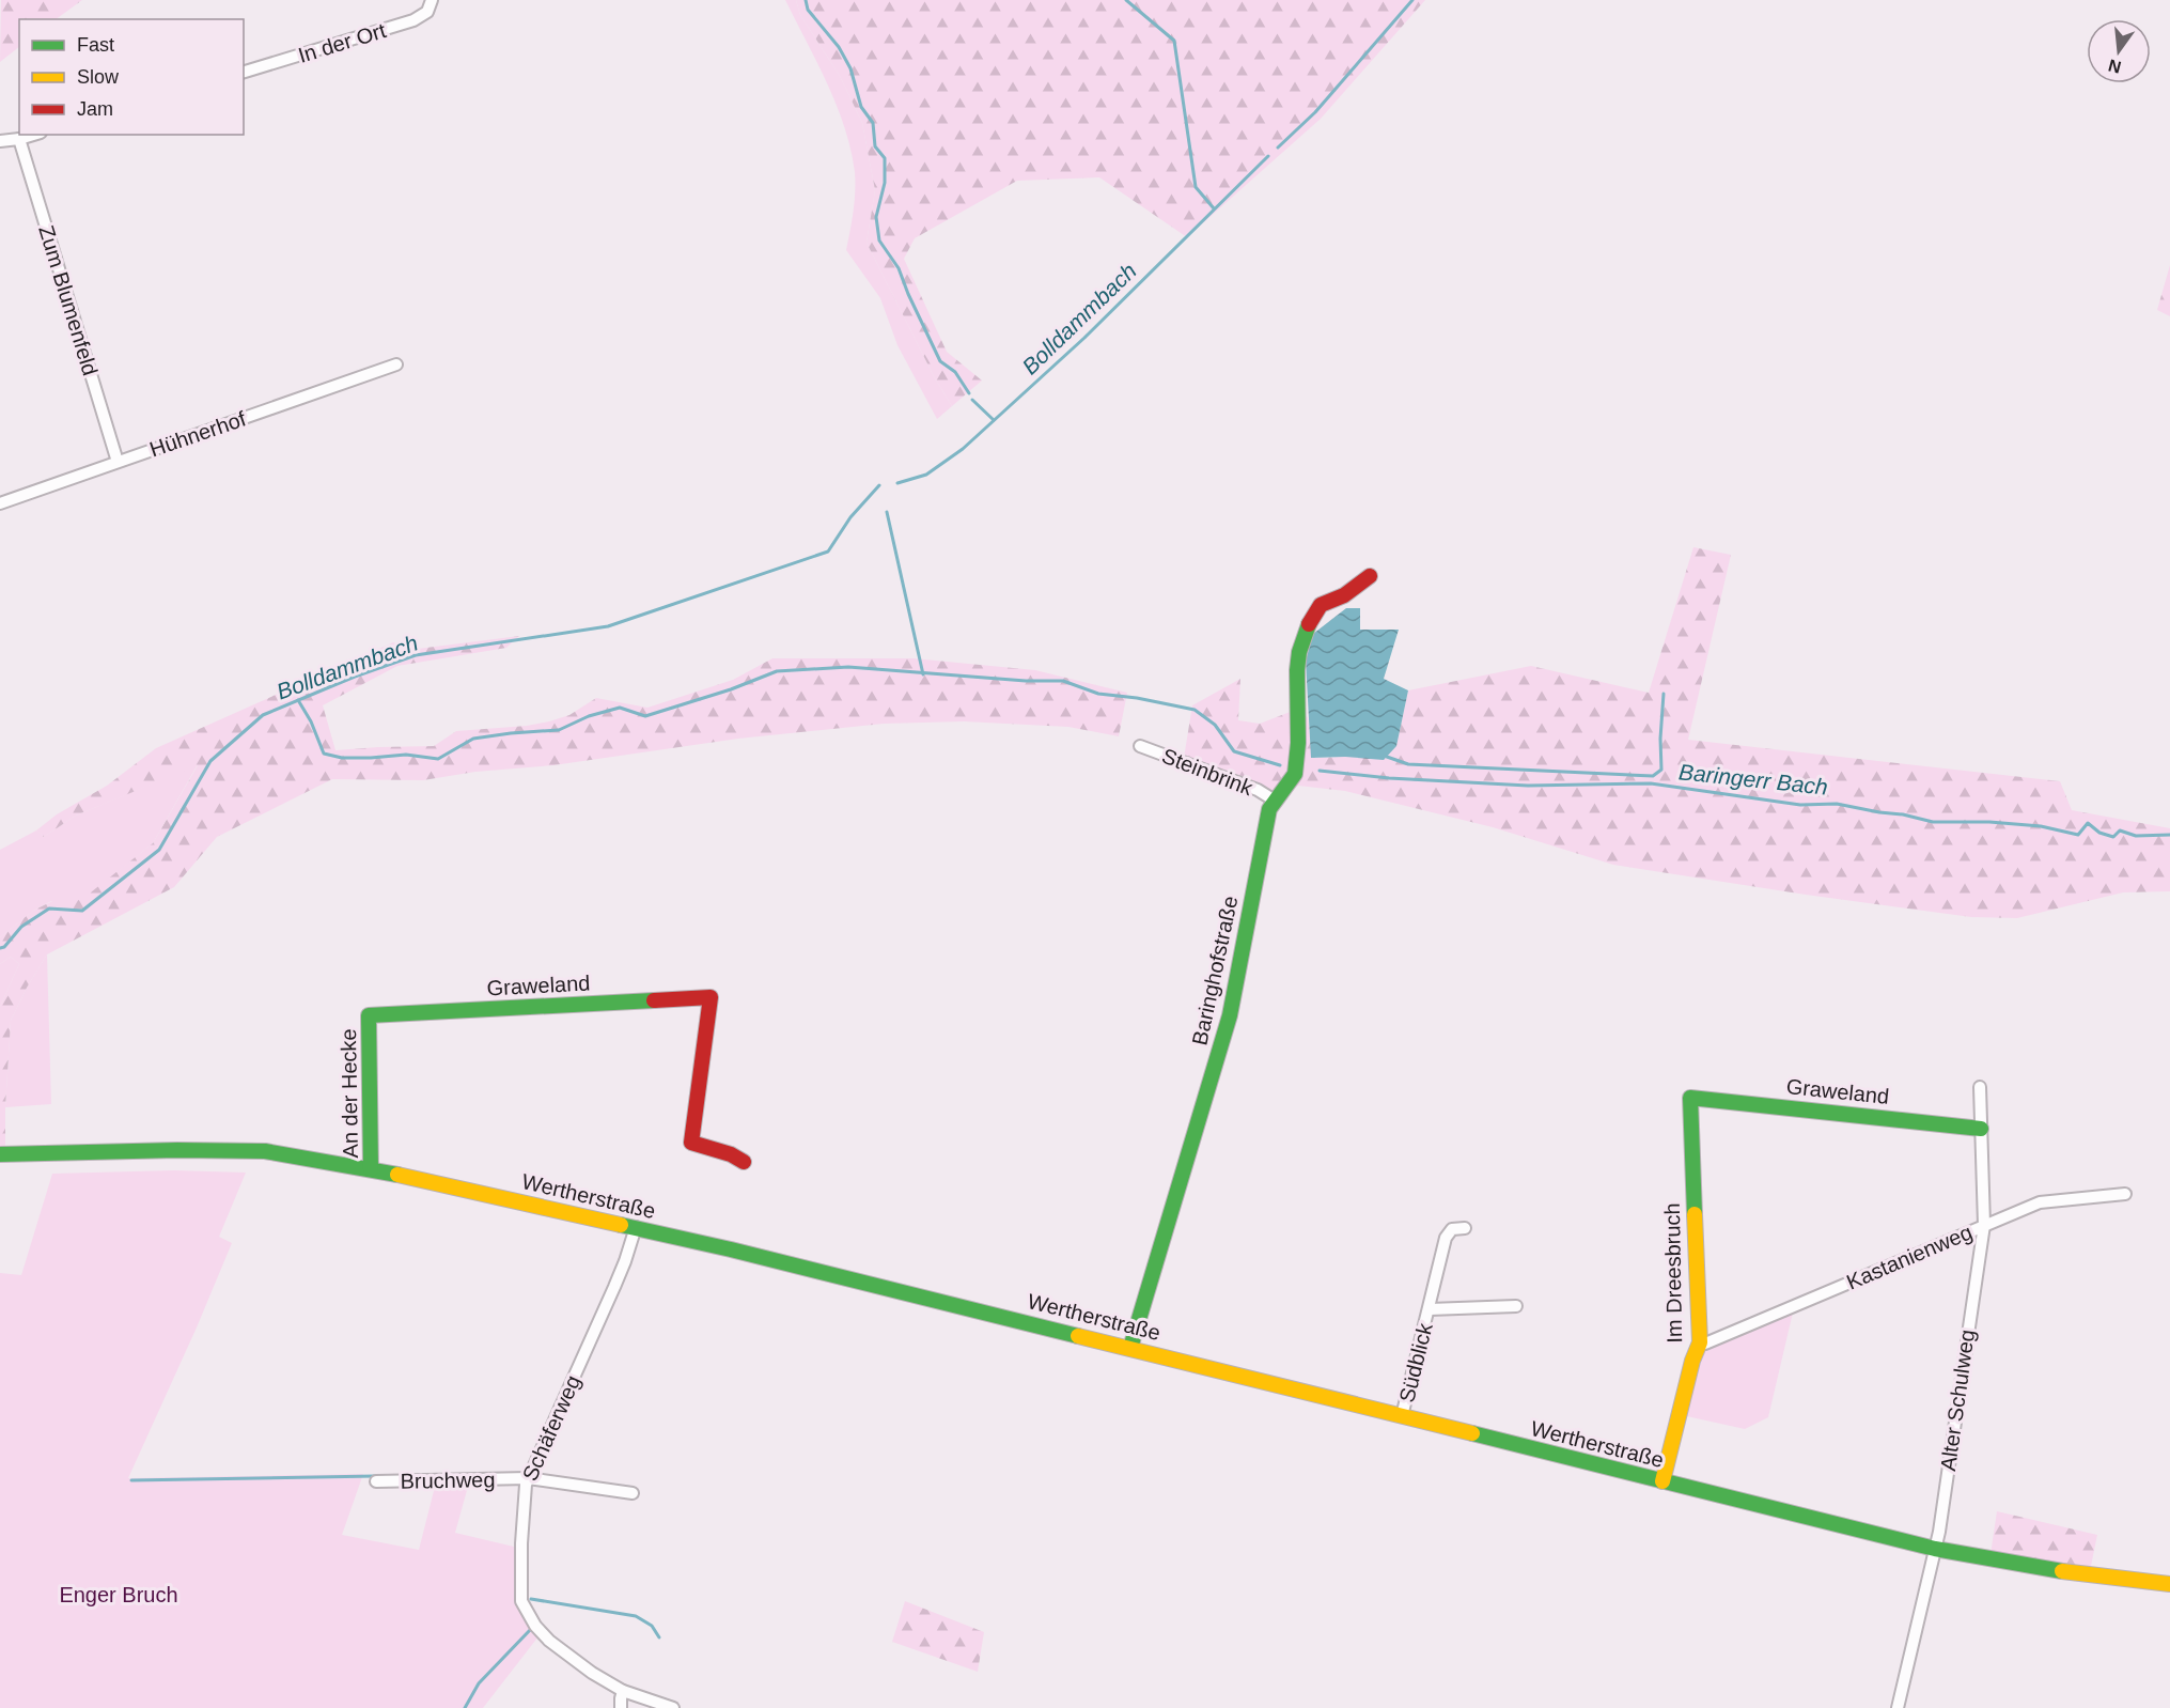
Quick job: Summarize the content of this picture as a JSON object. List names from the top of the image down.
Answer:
{
  "streets": {
    "main road": [
      "Baringhofstraße",
      "Graweland",
      "An der Hecke",
      "Wertherstraße",
      "Im Dreesbruch"
    ],
    "street": [
      "In der Ort",
      "Zum Blumenfeld",
      "Hühnerhof",
      "Steinbrink",
      "Kastanienweg",
      "Südblick",
      "Alter Schulweg",
      "Schäferweg",
      "Bruchweg"
    ]
  },
  "crossings": [
    ["Zum Blumenfeld", "Hühnerhof"],
    ["Steinbrink", "Baringhofstraße"],
    ["Baringhofstraße", "Wertherstraße"],
    ["Graweland", "An der Hecke"],
    ["Graweland", "Im Dreesbruch"],
    ["Graweland", "Alter Schulweg"],
    ["An der Hecke", "Wertherstraße"],
    ["Wertherstraße", "Im Dreesbruch"],
    ["Wertherstraße", "Südblick"],
    ["Wertherstraße", "Alter Schulweg"],
    ["Wertherstraße", "Schäferweg"],
    ["Kastanienweg", "Im Dreesbruch"],
    ["Kastanienweg", "Alter Schulweg"],
    ["Schäferweg", "Bruchweg"]
  ],
  "water": ["Bolldammbach", "Baringerr Bach"],
  "parks": ["Enger Bruch"],
  "legend": ["Fast", "Slow", "Jam"],
  "north": "bottom"
}
